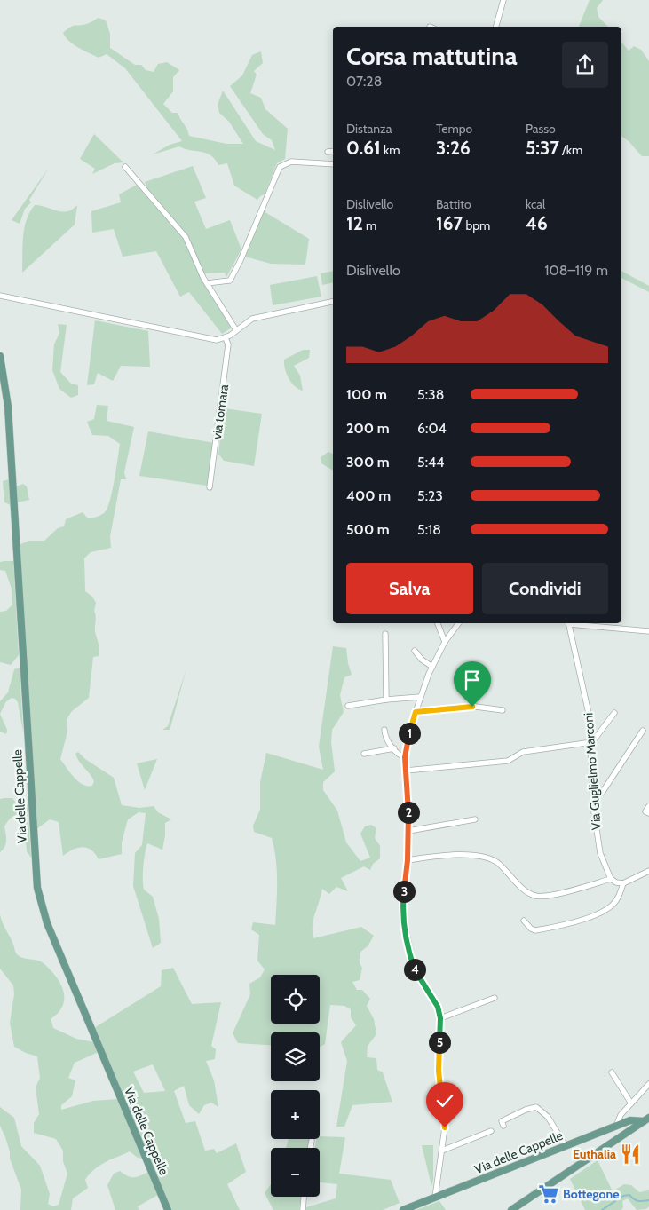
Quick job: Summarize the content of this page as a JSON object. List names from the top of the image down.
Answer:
{
  "streets": {
    "main road": ["Via delle Cappelle"],
    "street": ["via tomara", "Via Guglielmo Marconi"]
  },
  "places": {
    "restaurant": ["Euthalia"],
    "supermarket": ["Bottegone"]
  },
  "page": {
    "heading": ["Corsa mattutina", "07:28"],
    "stats": [
      ["Distanza", "0.61 km"],
      ["Tempo", "3:26"],
      ["Passo", "5:37 /km"],
      ["Dislivello", "12 m"],
      ["Battito", "167 bpm"],
      ["kcal", "46"]
    ],
    "chart": ["Dislivello", "108–119 m"],
    "list": [
      {
        "name": "100 m",
        "note": "5:38"
      },
      {
        "name": "200 m",
        "note": "6:04"
      },
      {
        "name": "300 m",
        "note": "5:44"
      },
      {
        "name": "400 m",
        "note": "5:23"
      },
      {
        "name": "500 m",
        "note": "5:18"
      }
    ],
    "buttons": ["Salva", "Condividi"],
    "pins": [
      "1",
      "2",
      "3",
      "4",
      "5"
    ],
    "map_buttons": ["+", "−"]
  }
}
